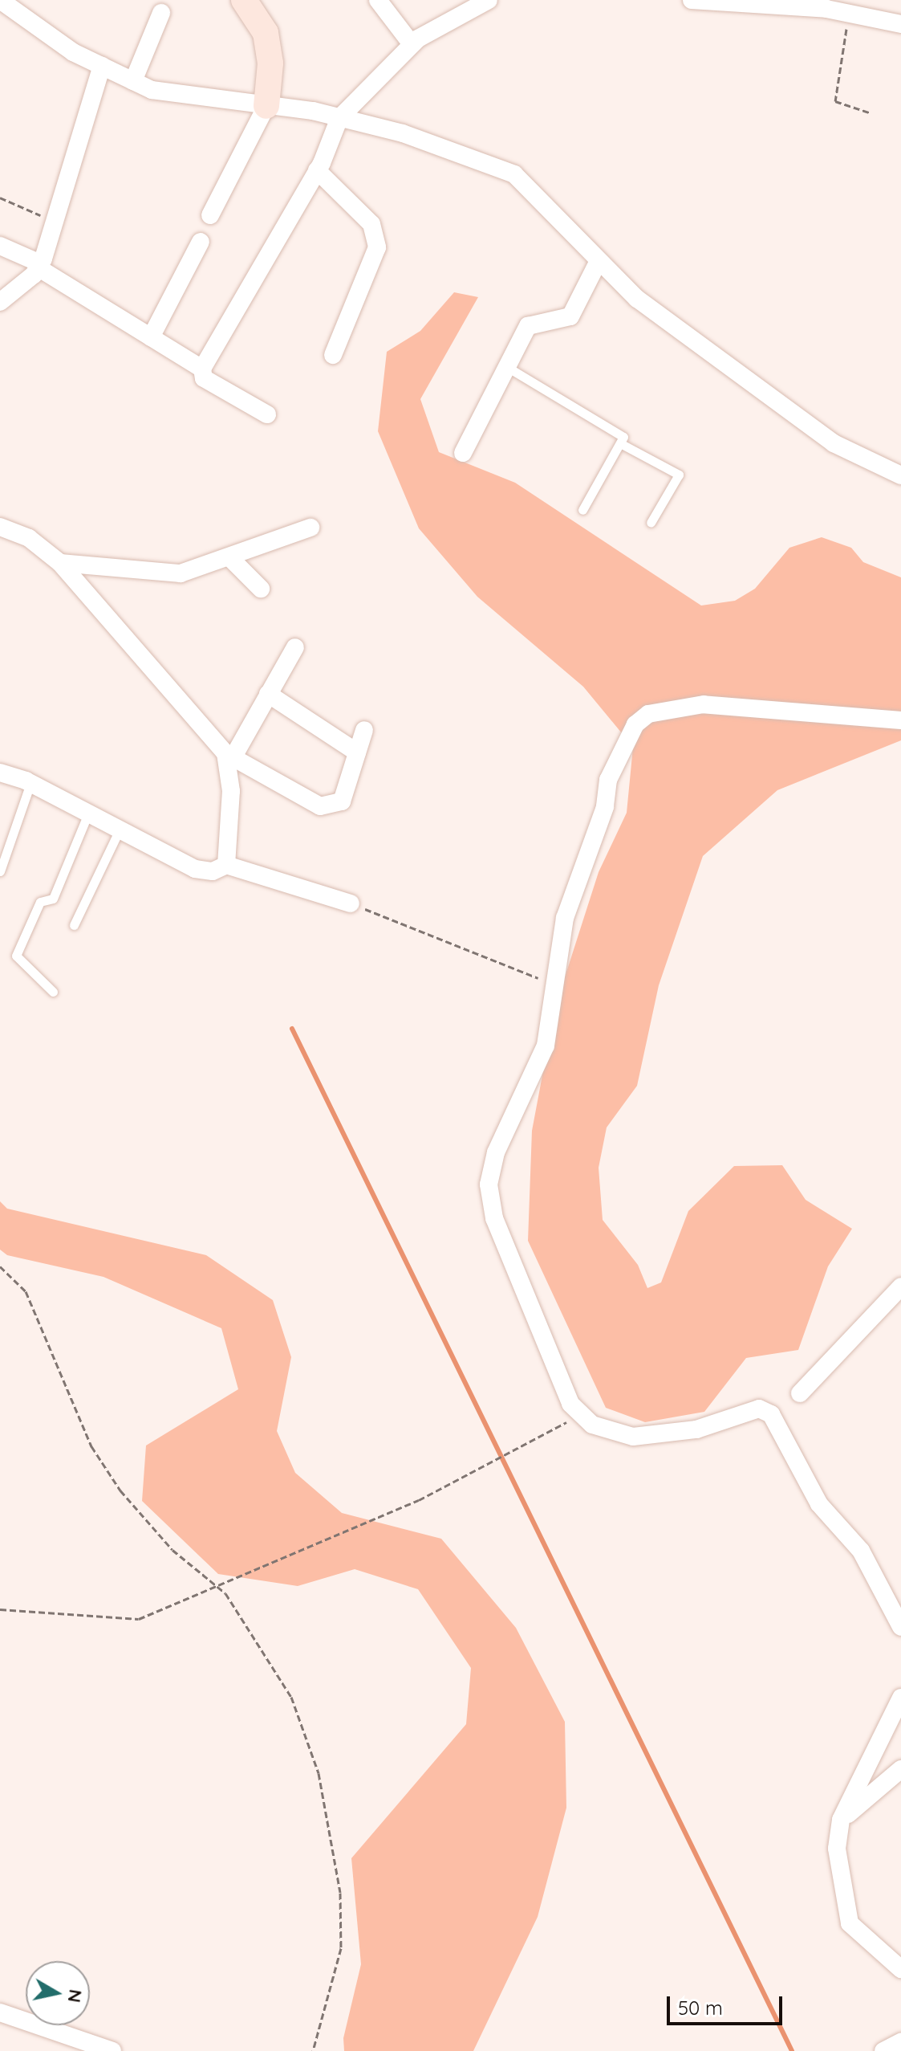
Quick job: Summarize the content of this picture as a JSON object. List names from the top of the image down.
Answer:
{
  "scale_bar": "50 m",
  "north": "right"
}
